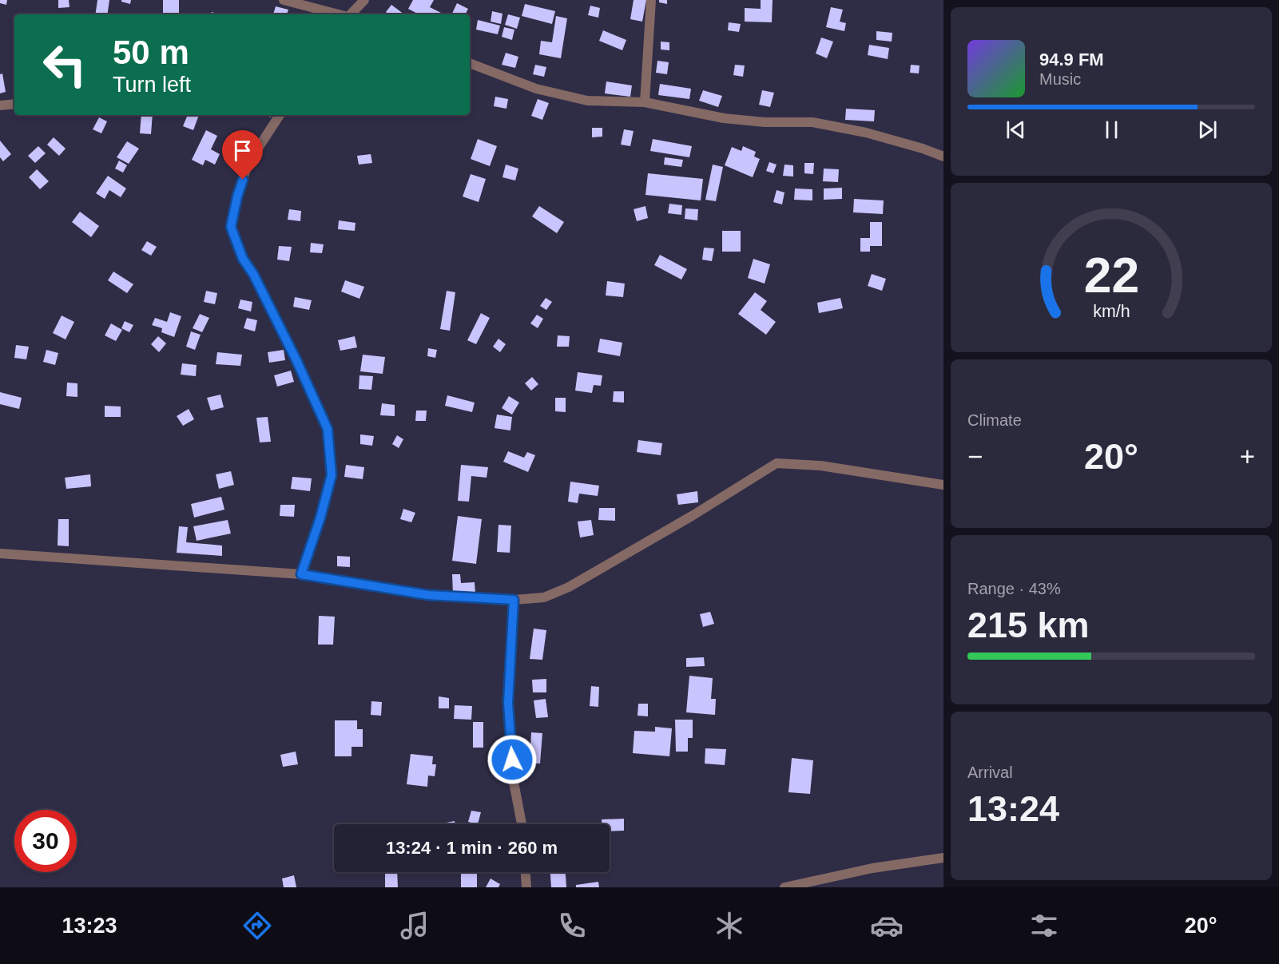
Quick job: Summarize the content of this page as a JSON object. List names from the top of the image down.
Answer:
{
  "page": {
    "turn": ["50 m", "Turn left"],
    "song": ["94.9 FM", "Music"],
    "tile": [
      "Climate",
      ["Range · 43%", "215 km"],
      ["Arrival", "13:24"]
    ],
    "heat": ["−", "20°", "+"],
    "limit": "30",
    "trip": "13:24 · 1 min · 260 m",
    "tabs": ["13:23", "20°"],
    "gauge": ["22", "km/h"]
  }
}
